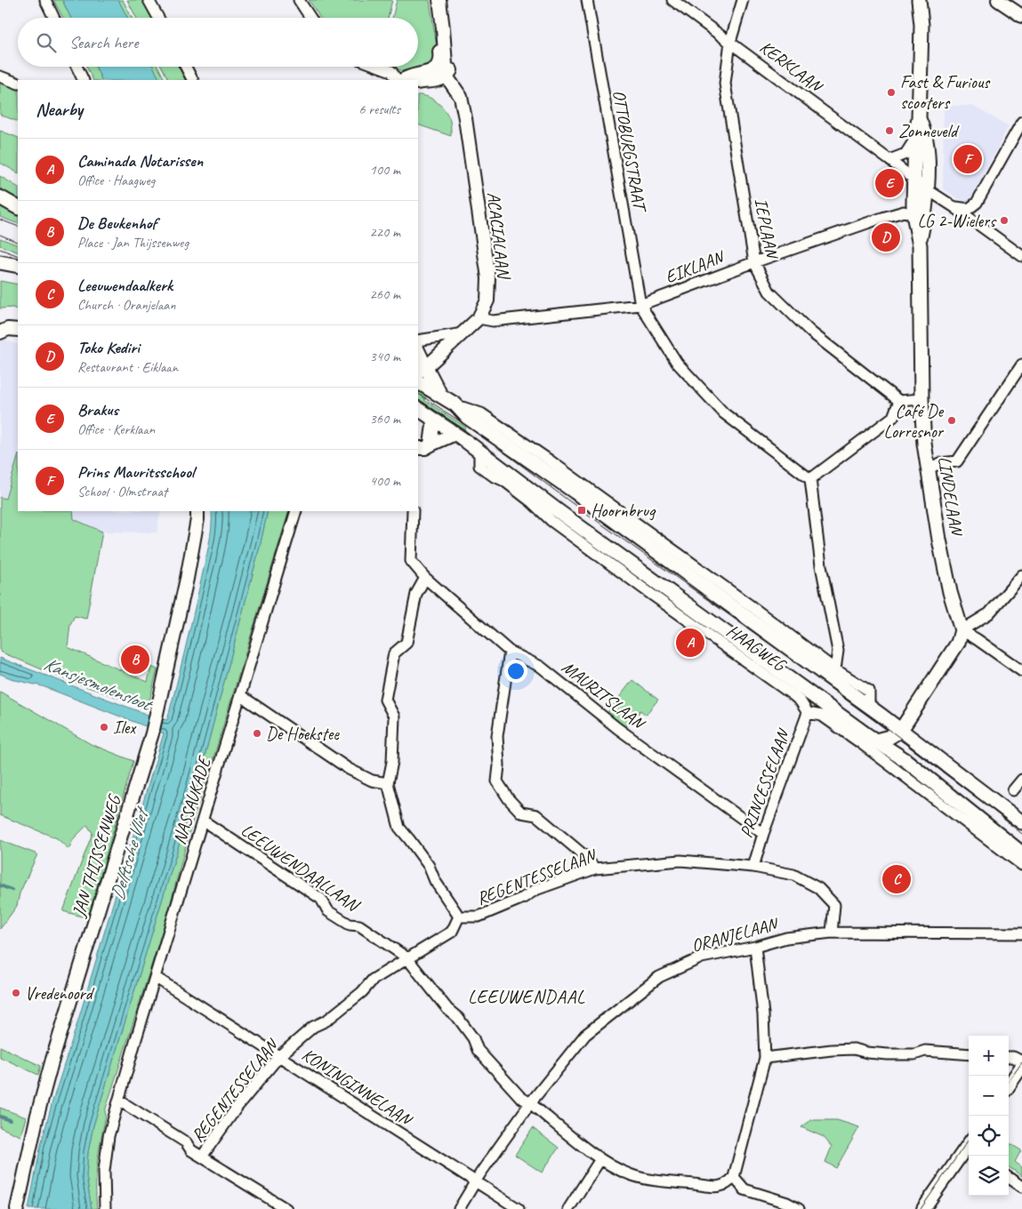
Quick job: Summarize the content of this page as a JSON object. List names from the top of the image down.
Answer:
{
  "streets": {
    "main road": ["LINDELAAN", "HAAGWEG"],
    "street": [
      "KERKLAAN",
      "OTTOBURGSTRAAT",
      "IEPLAAN",
      "ACACIALAAN",
      "EIKLAAN",
      "MAURITSLAAN",
      "PRINCESSELAAN",
      "NASSAUKADE",
      "JAN THIJSSENWEG",
      "LEEUWENDAALLAAN",
      "REGENTESSELAAN",
      "ORANJELAAN",
      "KONINGINNELAAN"
    ]
  },
  "crossings": [
    ["KERKLAAN", "IEPLAAN"],
    ["KERKLAAN", "LINDELAAN"],
    ["OTTOBURGSTRAAT", "EIKLAAN"],
    ["IEPLAAN", "EIKLAAN"],
    ["ACACIALAAN", "EIKLAAN"],
    ["EIKLAAN", "LINDELAAN"],
    ["HAAGWEG", "PRINCESSELAAN"],
    ["MAURITSLAAN", "PRINCESSELAAN"],
    ["PRINCESSELAAN", "REGENTESSELAAN"],
    ["NASSAUKADE", "LEEUWENDAALLAAN"],
    ["NASSAUKADE", "KONINGINNELAAN"],
    ["LEEUWENDAALLAAN", "REGENTESSELAAN"],
    ["LEEUWENDAALLAAN", "ORANJELAAN"],
    ["REGENTESSELAAN", "ORANJELAAN"],
    ["REGENTESSELAAN", "KONINGINNELAAN"],
    ["ORANJELAAN", "KONINGINNELAAN"]
  ],
  "districts": ["LEEUWENDAAL"],
  "water": ["Kansjesmolensloot", "Delftsche Vliet"],
  "places": {
    "other": [
      "Fast & Furious scooters",
      "Zonneveld",
      "LG 2-Wielers",
      "Café De Lorresnor",
      "Ilex",
      "De Hoekstee",
      "Vredenoord"
    ],
    "transit": ["Hoornbrug"]
  },
  "page": {
    "search": "Search here",
    "heading": ["Nearby", "6 results"],
    "list": [
      {
        "mark": "A",
        "name": "Caminada Notarissen",
        "note": "Office · Haagweg",
        "value": "100 m"
      },
      {
        "mark": "B",
        "name": "De Beukenhof",
        "note": "Place · Jan Thijssenweg",
        "value": "220 m"
      },
      {
        "mark": "C",
        "name": "Leeuwendaalkerk",
        "note": "Church · Oranjelaan",
        "value": "260 m"
      },
      {
        "mark": "D",
        "name": "Toko Kediri",
        "note": "Restaurant · Eiklaan",
        "value": "340 m"
      },
      {
        "mark": "E",
        "name": "Brakus",
        "note": "Office · Kerklaan",
        "value": "360 m"
      },
      {
        "mark": "F",
        "name": "Prins Mauritsschool",
        "note": "School · Olmstraat",
        "value": "400 m"
      }
    ],
    "pins": [
      "F",
      "E",
      "D",
      "A",
      "B",
      "C"
    ],
    "map_buttons": ["+", "−"]
  }
}
